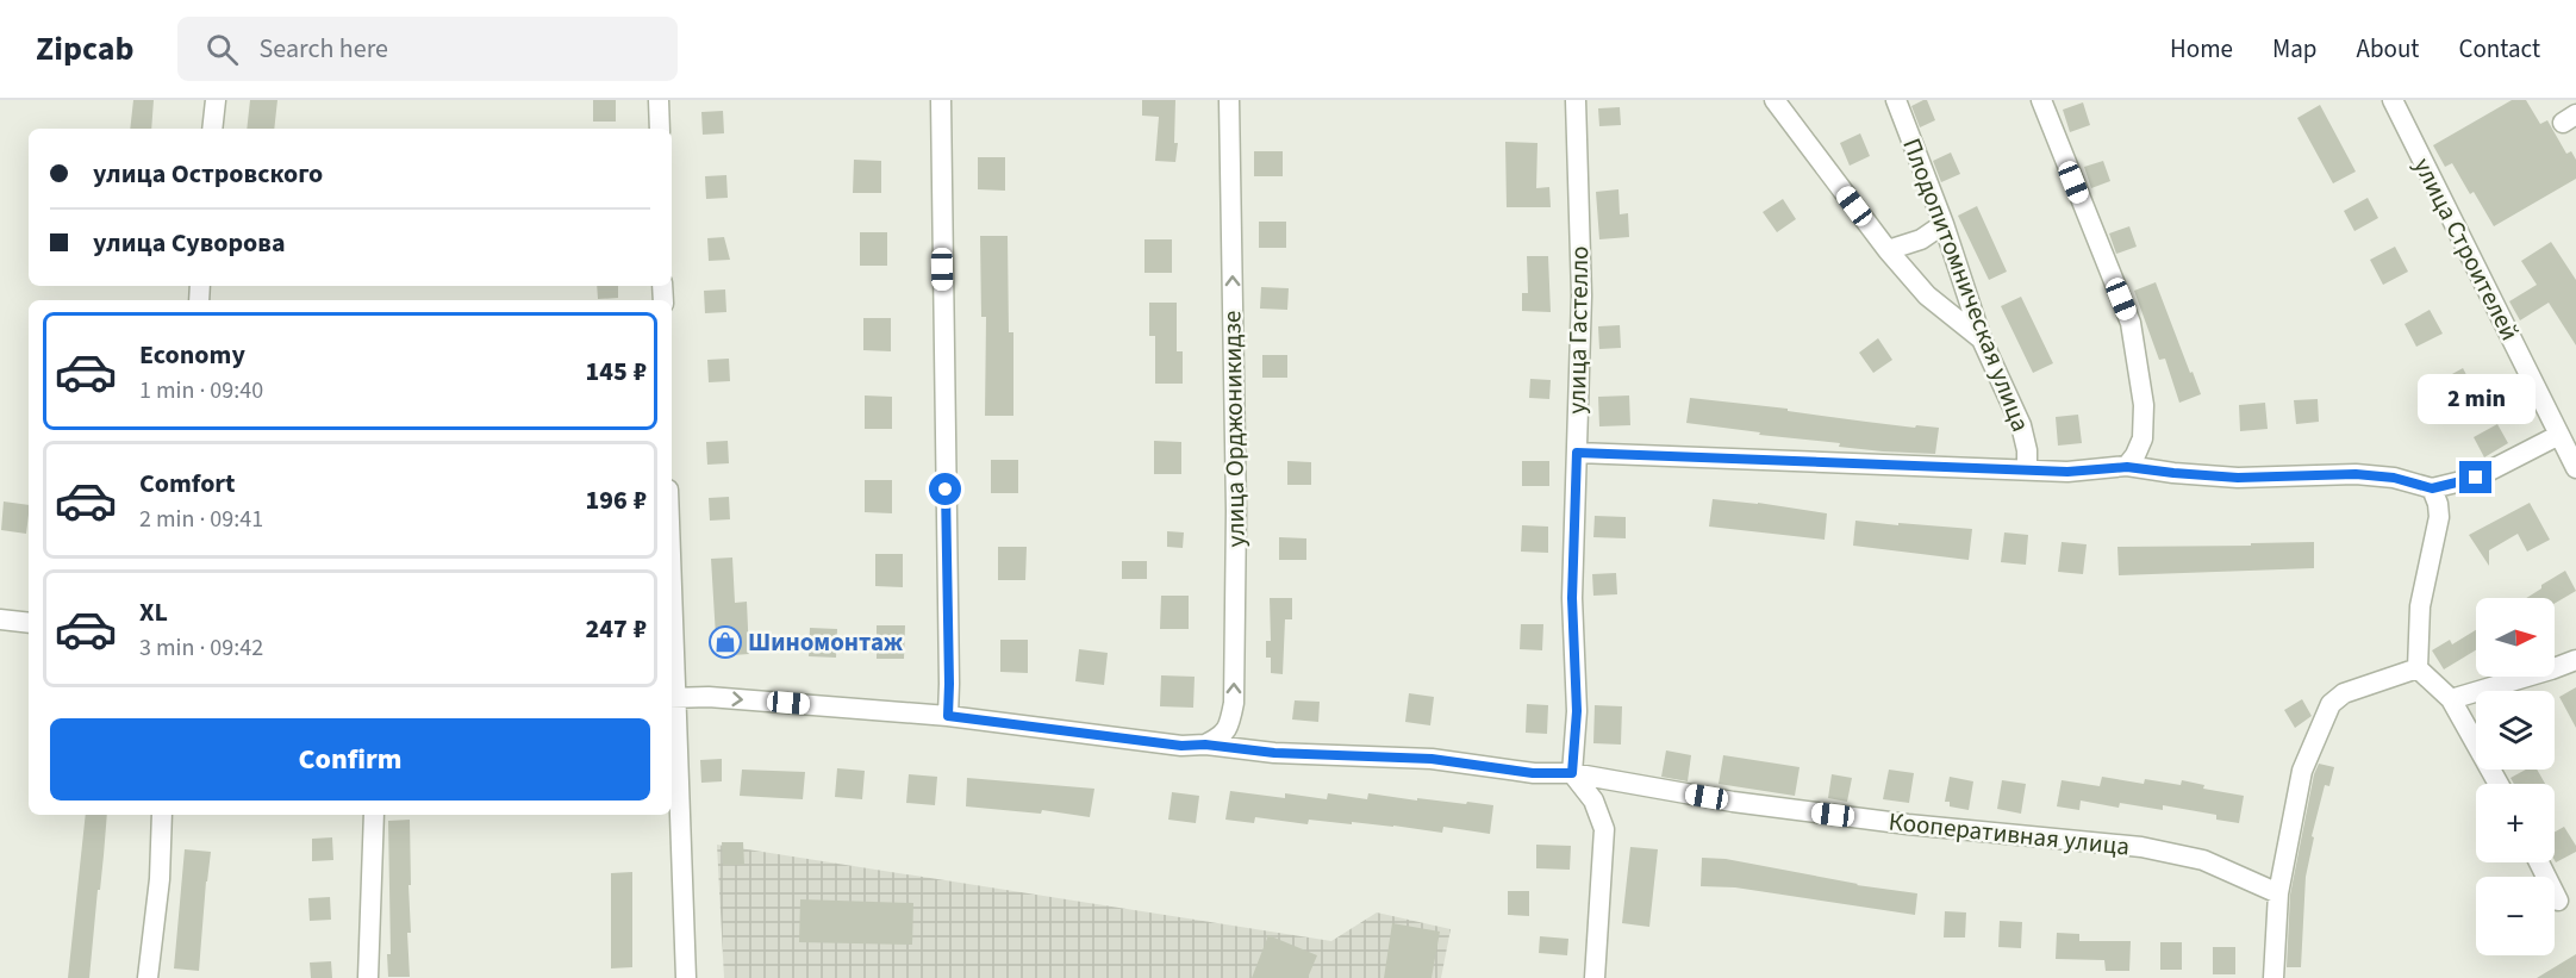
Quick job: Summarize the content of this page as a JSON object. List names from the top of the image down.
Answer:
{
  "streets": {
    "street": [
      "улица Строителей",
      "Плодопитомническая улица",
      "улица Гастелло",
      "улица Орджоникидзе",
      "Кооперативная улица"
    ]
  },
  "crossings": [
    ["улица Гастелло", "Кооперативная улица"],
    ["улица Орджоникидзе", "Кооперативная улица"]
  ],
  "one_way": ["улица Орджоникидзе"],
  "places": {
    "shop": ["Шиномонтаж"]
  },
  "north": "right",
  "page": {
    "header": "Zipcab",
    "search": "Search here",
    "nav": [
      "Home",
      "Map",
      "About",
      "Contact"
    ],
    "banner": ["улица Островского", "улица Суворова"],
    "list": [
      {
        "name": "Economy",
        "note": "1 min · 09:40",
        "value": "145 ₽"
      },
      {
        "name": "Comfort",
        "note": "2 min · 09:41",
        "value": "196 ₽"
      },
      {
        "name": "XL",
        "note": "3 min · 09:42",
        "value": "247 ₽"
      }
    ],
    "bubble": "2 min",
    "map_buttons": ["+", "−"],
    "buttons": "Confirm"
  }
}
